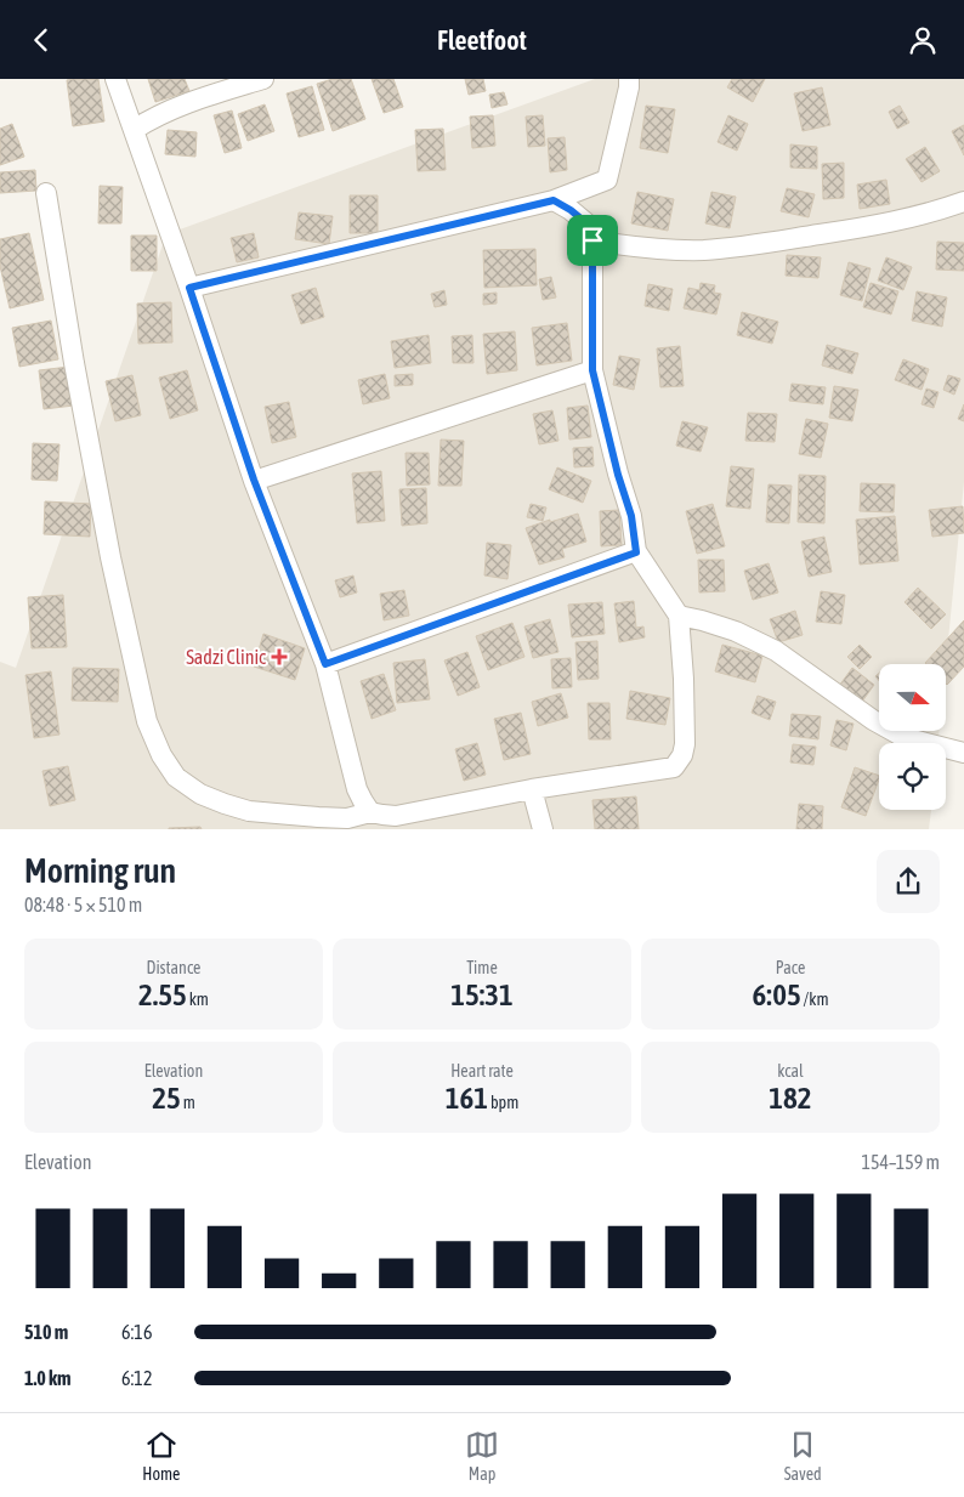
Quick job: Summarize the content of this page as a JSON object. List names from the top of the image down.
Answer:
{
  "places": {
    "health": ["Sadzi Clinic"]
  },
  "north": "right",
  "page": {
    "header": "Fleetfoot",
    "heading": ["Morning run", "08:48 · 5 × 510 m"],
    "stats": [
      ["Distance", "2.55 km"],
      ["Time", "15:31"],
      ["Pace", "6:05 /km"],
      ["Elevation", "25 m"],
      ["Heart rate", "161 bpm"],
      ["kcal", "182"]
    ],
    "chart": ["Elevation", "154–159 m"],
    "list": [
      {
        "name": "510 m",
        "note": "6:16"
      },
      {
        "name": "1.0 km",
        "note": "6:12"
      }
    ],
    "tabs": ["Home", "Map", "Saved"]
  }
}
